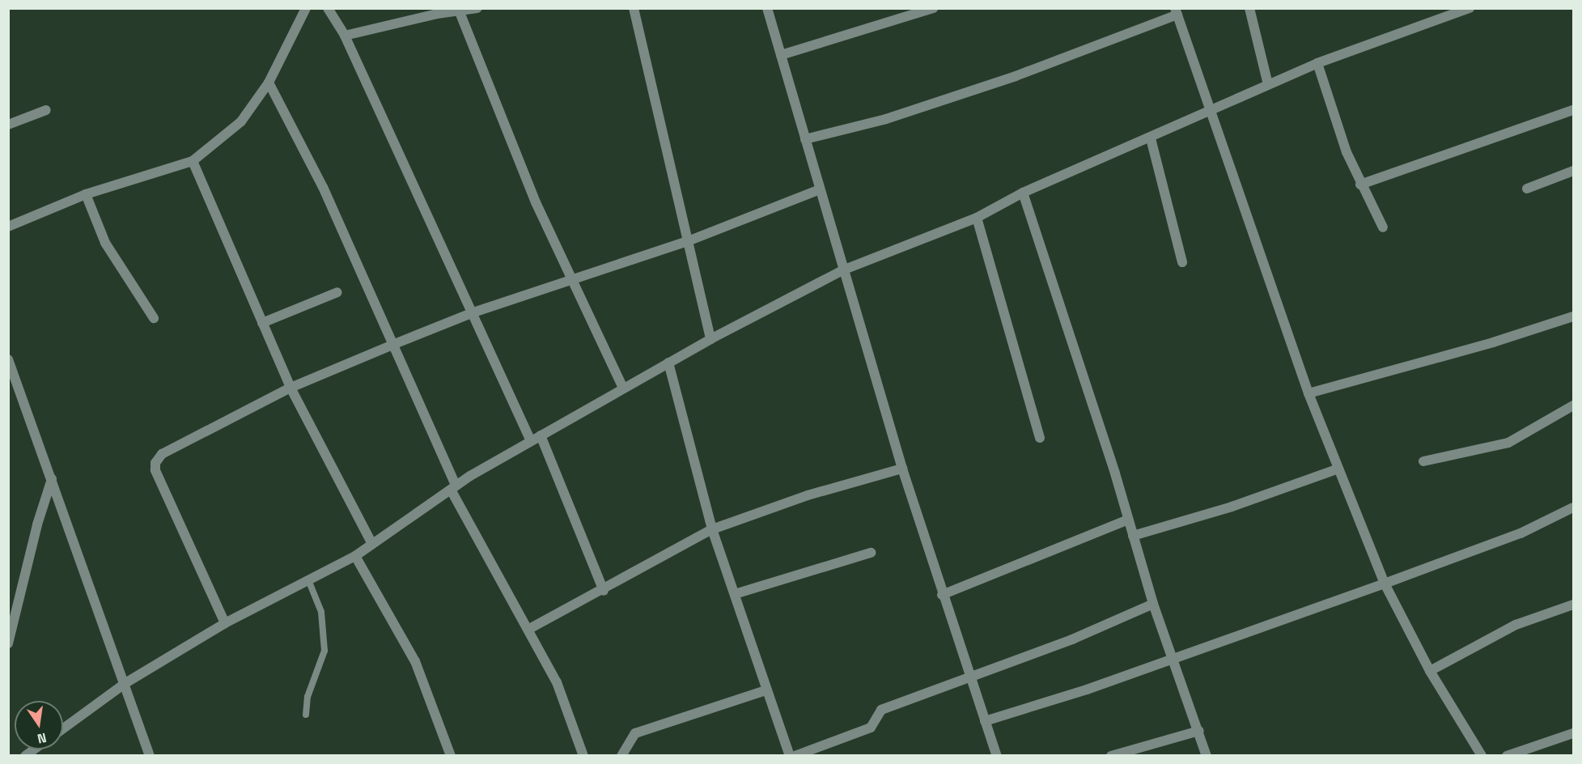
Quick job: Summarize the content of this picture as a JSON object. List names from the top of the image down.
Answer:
{
  "north": "bottom"
}
